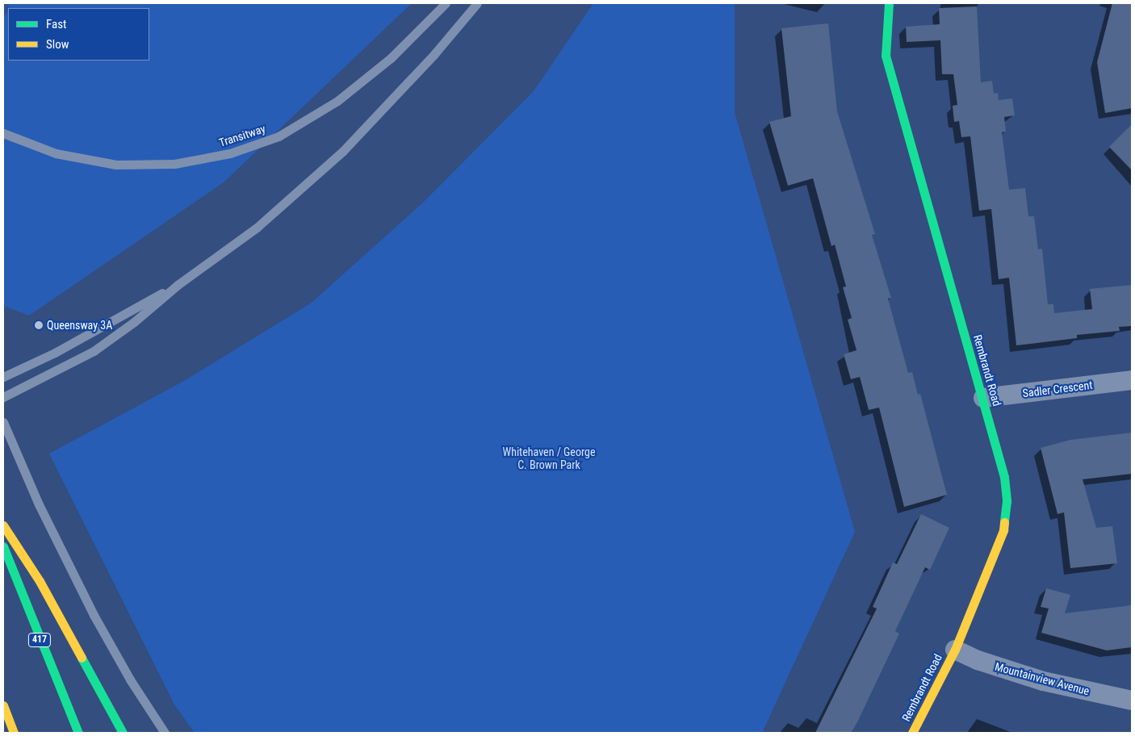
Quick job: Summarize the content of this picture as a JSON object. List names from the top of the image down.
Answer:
{
  "streets": {
    "main road": ["Rembrandt Road", "417"],
    "street": ["Sadler Crescent", "Mountainview Avenue"],
    "lane": ["Transitway"]
  },
  "crossings": [
    ["Rembrandt Road", "Sadler Crescent"],
    ["Rembrandt Road", "Mountainview Avenue"]
  ],
  "parks": ["Whitehaven / George C. Brown Park"],
  "places": ["Queensway 3A"],
  "legend": ["Fast", "Slow"]
}
